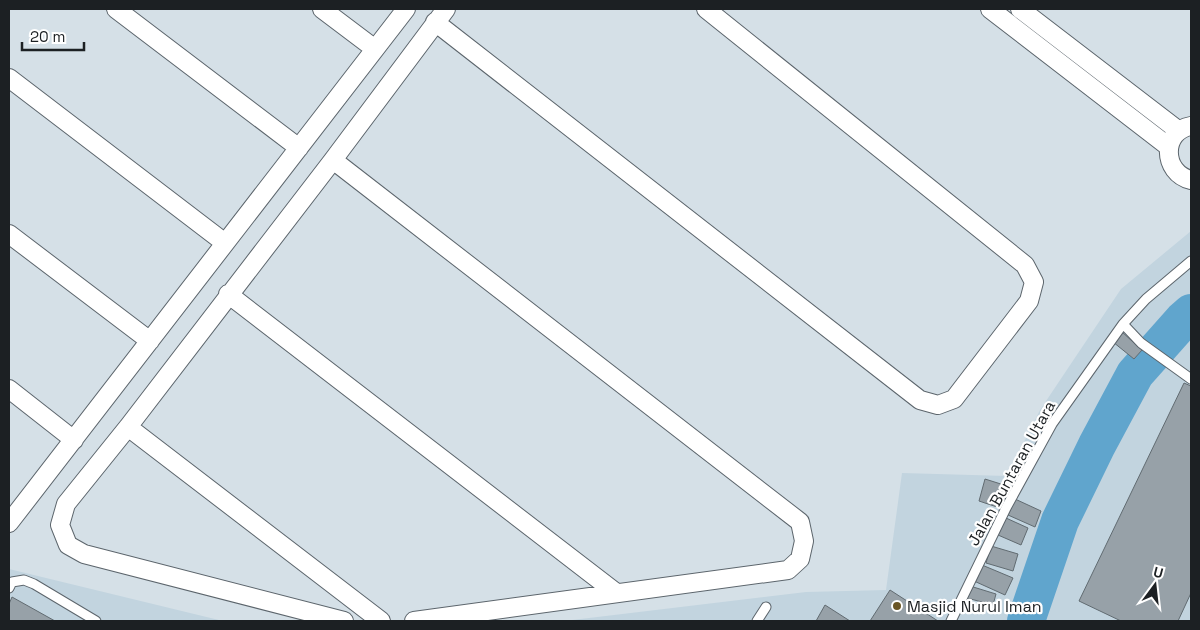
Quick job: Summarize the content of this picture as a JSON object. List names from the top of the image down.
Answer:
{
  "streets": {
    "lane": ["Jalan Buntaran Utara"]
  },
  "places": ["Masjid Nurul Iman"],
  "scale_bar": "20 m",
  "north": "top"
}
